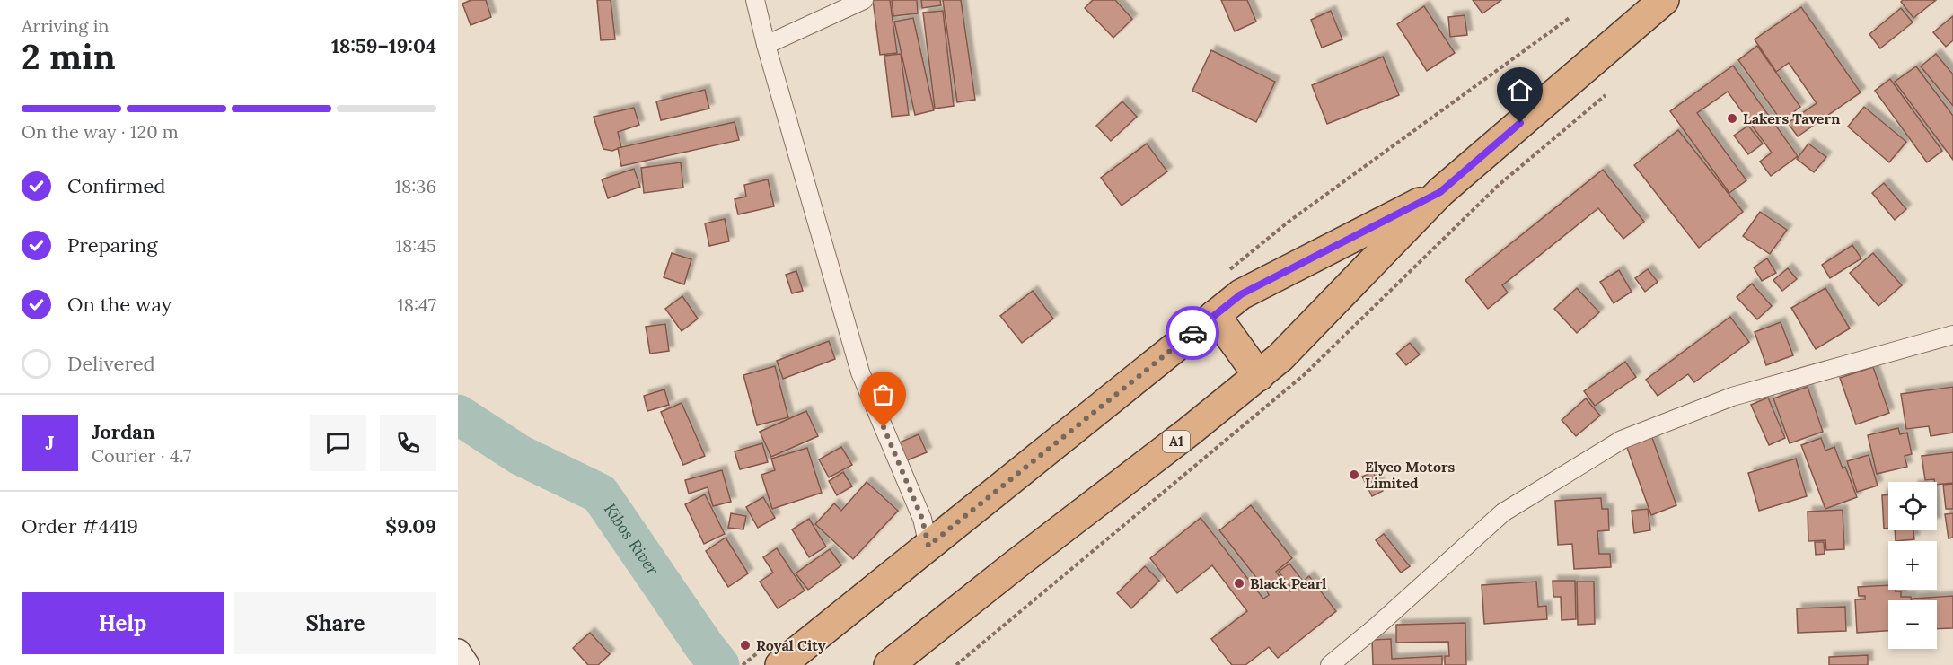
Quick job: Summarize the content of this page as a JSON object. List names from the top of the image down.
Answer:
{
  "streets": {
    "highway": ["A1"]
  },
  "water": ["Kibos River"],
  "places": [
    "Lakers Tavern",
    "Elyco Motors Limited",
    "Black Pearl",
    "Royal City"
  ],
  "page": {
    "heading": ["2 min", "Arriving in", "18:59–19:04"],
    "panel": [
      "Jordan",
      "Courier · 4.7",
      "Order #4419",
      "$9.09"
    ],
    "bar": "On the way · 120 m",
    "list": [
      ["Confirmed", "18:36"],
      ["Preparing", "18:45"],
      ["On the way", "18:47"],
      "Delivered"
    ],
    "round": "J",
    "map_buttons": ["+", "−"],
    "buttons": ["Help", "Share"]
  }
}
